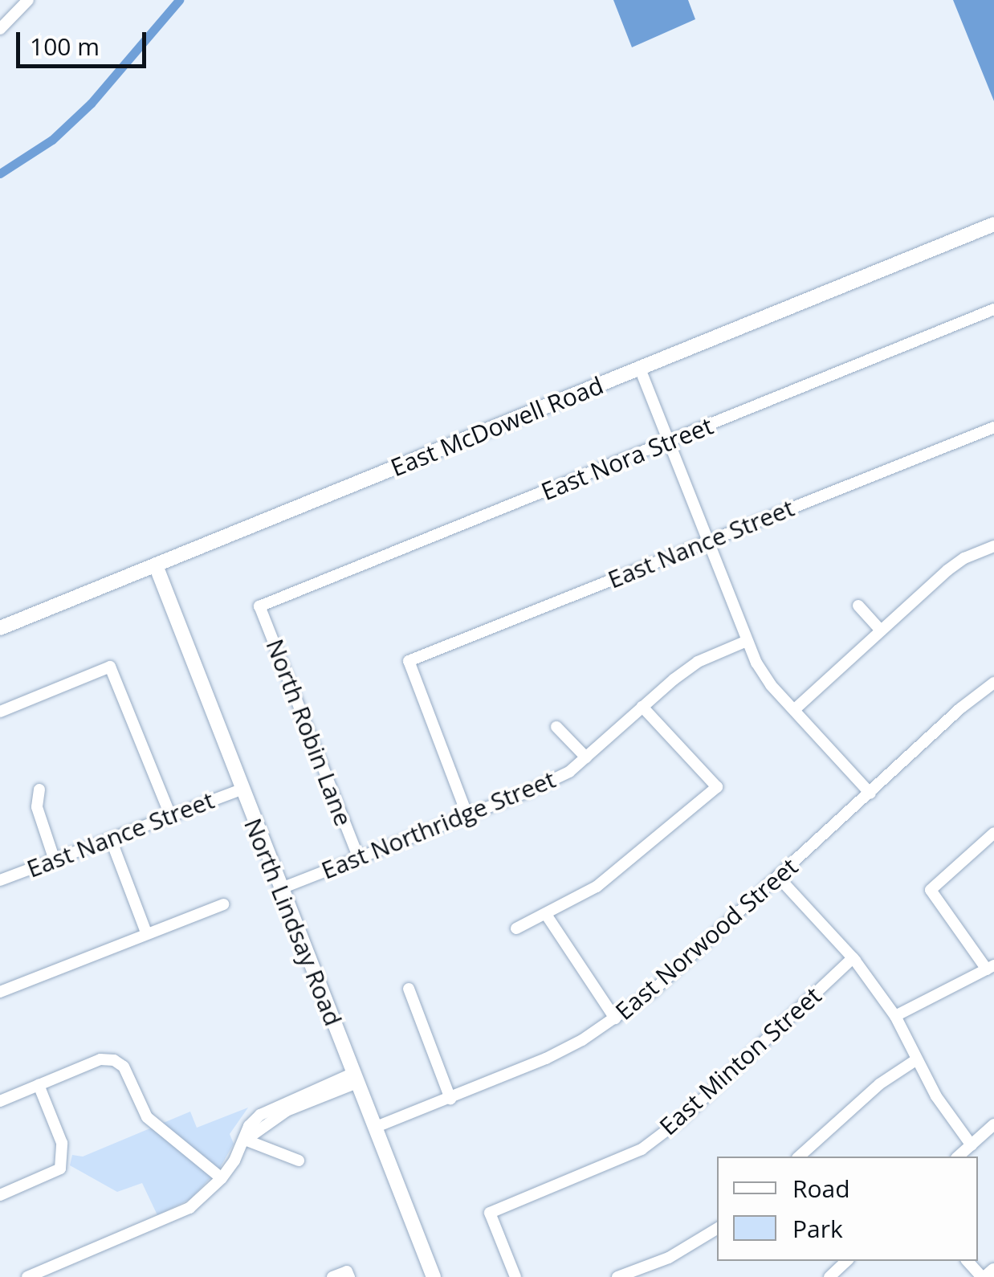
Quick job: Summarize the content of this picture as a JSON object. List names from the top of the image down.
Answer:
{
  "streets": {
    "main road": ["East McDowell Road", "North Lindsay Road"],
    "street": [
      "East Nora Street",
      "East Nance Street",
      "North Robin Lane",
      "East Northridge Street",
      "East Norwood Street",
      "East Minton Street"
    ]
  },
  "crossings": [
    ["East McDowell Road", "North Lindsay Road"],
    ["East Nora Street", "North Robin Lane"],
    ["East Nance Street", "East Northridge Street"],
    ["East Nance Street", "North Lindsay Road"],
    ["North Robin Lane", "East Northridge Street"],
    ["East Northridge Street", "North Lindsay Road"],
    ["North Lindsay Road", "East Norwood Street"]
  ],
  "legend": ["Road", "Park"],
  "scale_bar": "100 m"
}
